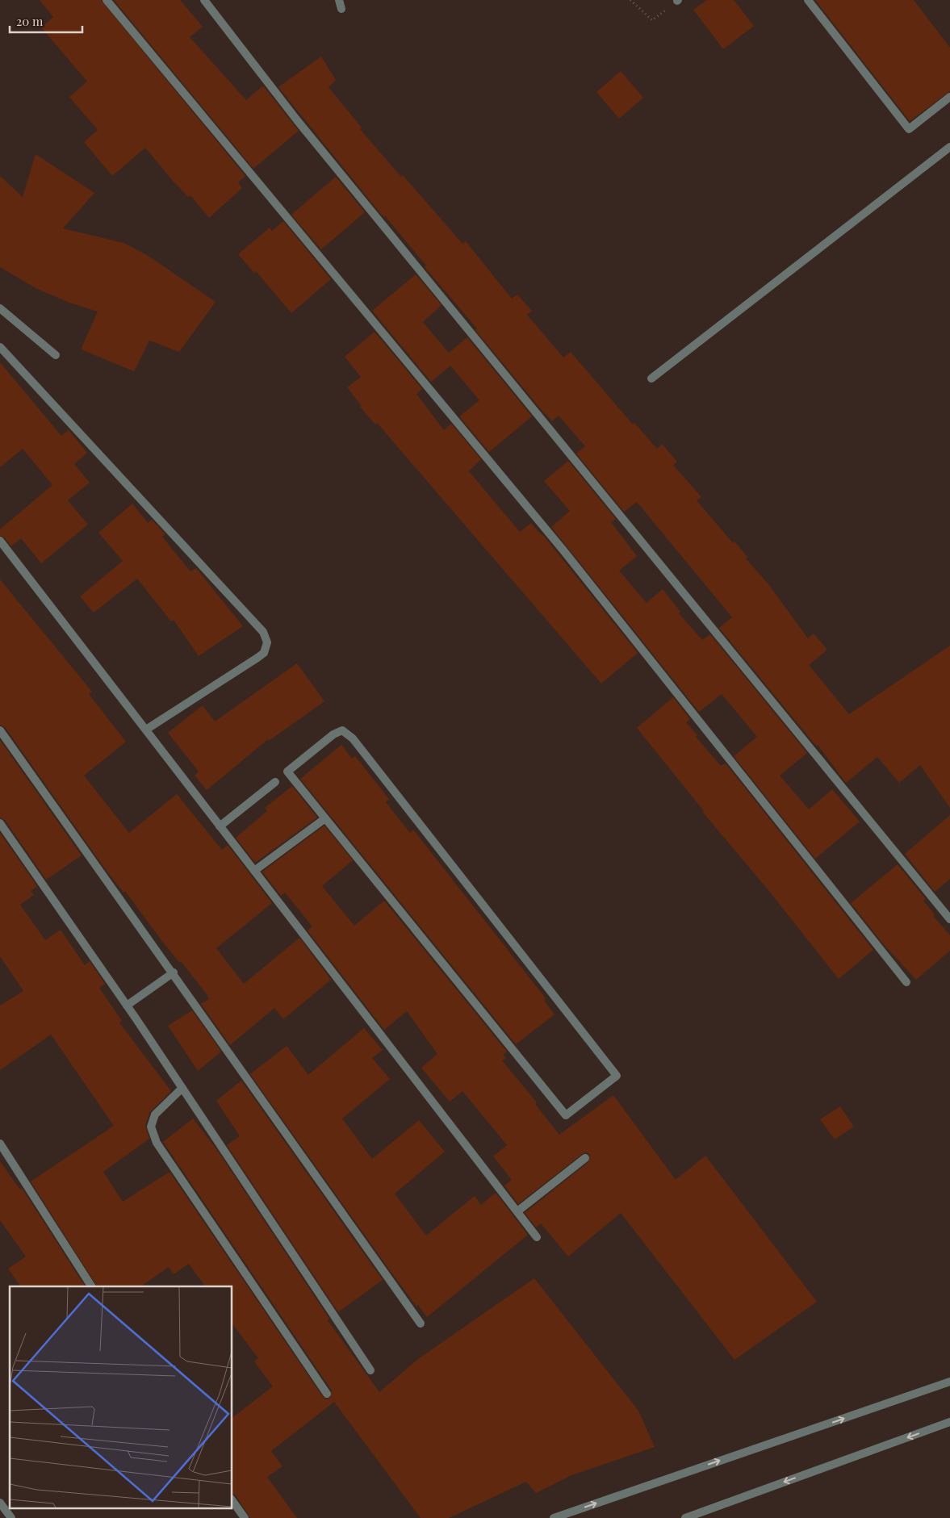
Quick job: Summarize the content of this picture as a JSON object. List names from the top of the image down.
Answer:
{
  "scale_bar": "20 m"
}
